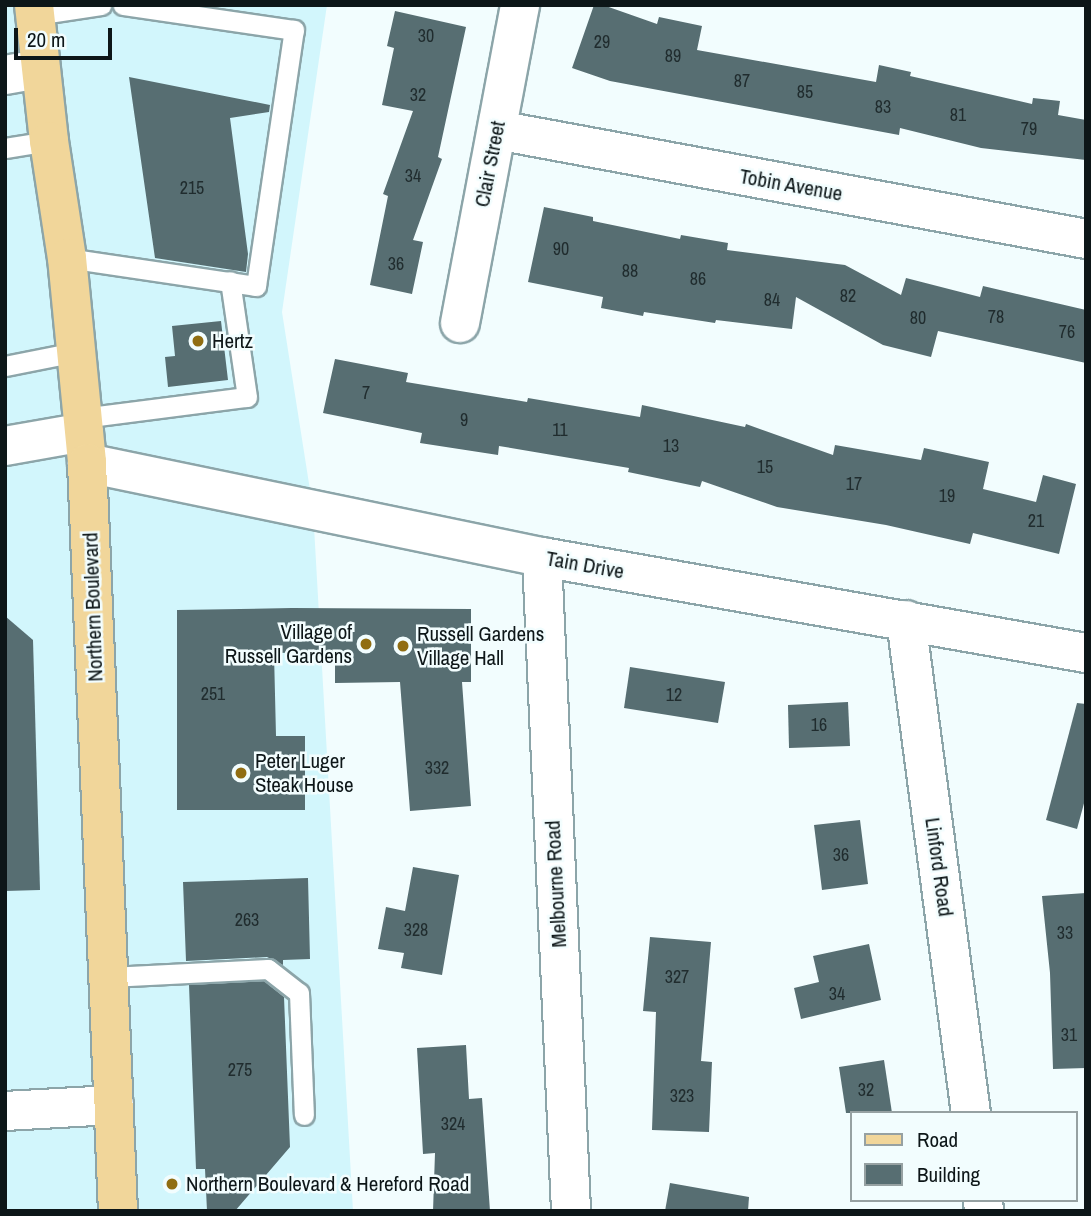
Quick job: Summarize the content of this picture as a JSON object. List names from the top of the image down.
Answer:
{
  "streets": {
    "main road": ["Northern Boulevard"],
    "street": [
      "Clair Street",
      "Tobin Avenue",
      "Tain Drive",
      "Linford Road",
      "Melbourne Road"
    ]
  },
  "crossings": [
    ["Clair Street", "Tobin Avenue"],
    ["Tain Drive", "Northern Boulevard"],
    ["Tain Drive", "Linford Road"],
    ["Tain Drive", "Melbourne Road"]
  ],
  "places": [
    "Hertz",
    "Village of Russell Gardens",
    "Russell Gardens Village Hall",
    "Peter Luger Steak House",
    "Northern Boulevard & Hereford Road"
  ],
  "house_numbers": [
    "30",
    "29",
    "89",
    "87",
    "85",
    "32",
    "83",
    "81",
    "79",
    "34",
    "215",
    "90",
    "36",
    "88",
    "86",
    "82",
    "84",
    "78",
    "80",
    "76",
    "7",
    "9",
    "11",
    "13",
    "15",
    "17",
    "19",
    "21",
    "251",
    "12",
    "16",
    "332",
    "36",
    "263",
    "328",
    "33",
    "327",
    "34",
    "31",
    "275",
    "32",
    "323",
    "324"
  ],
  "legend": ["Road", "Building"],
  "scale_bar": "20 m"
}
